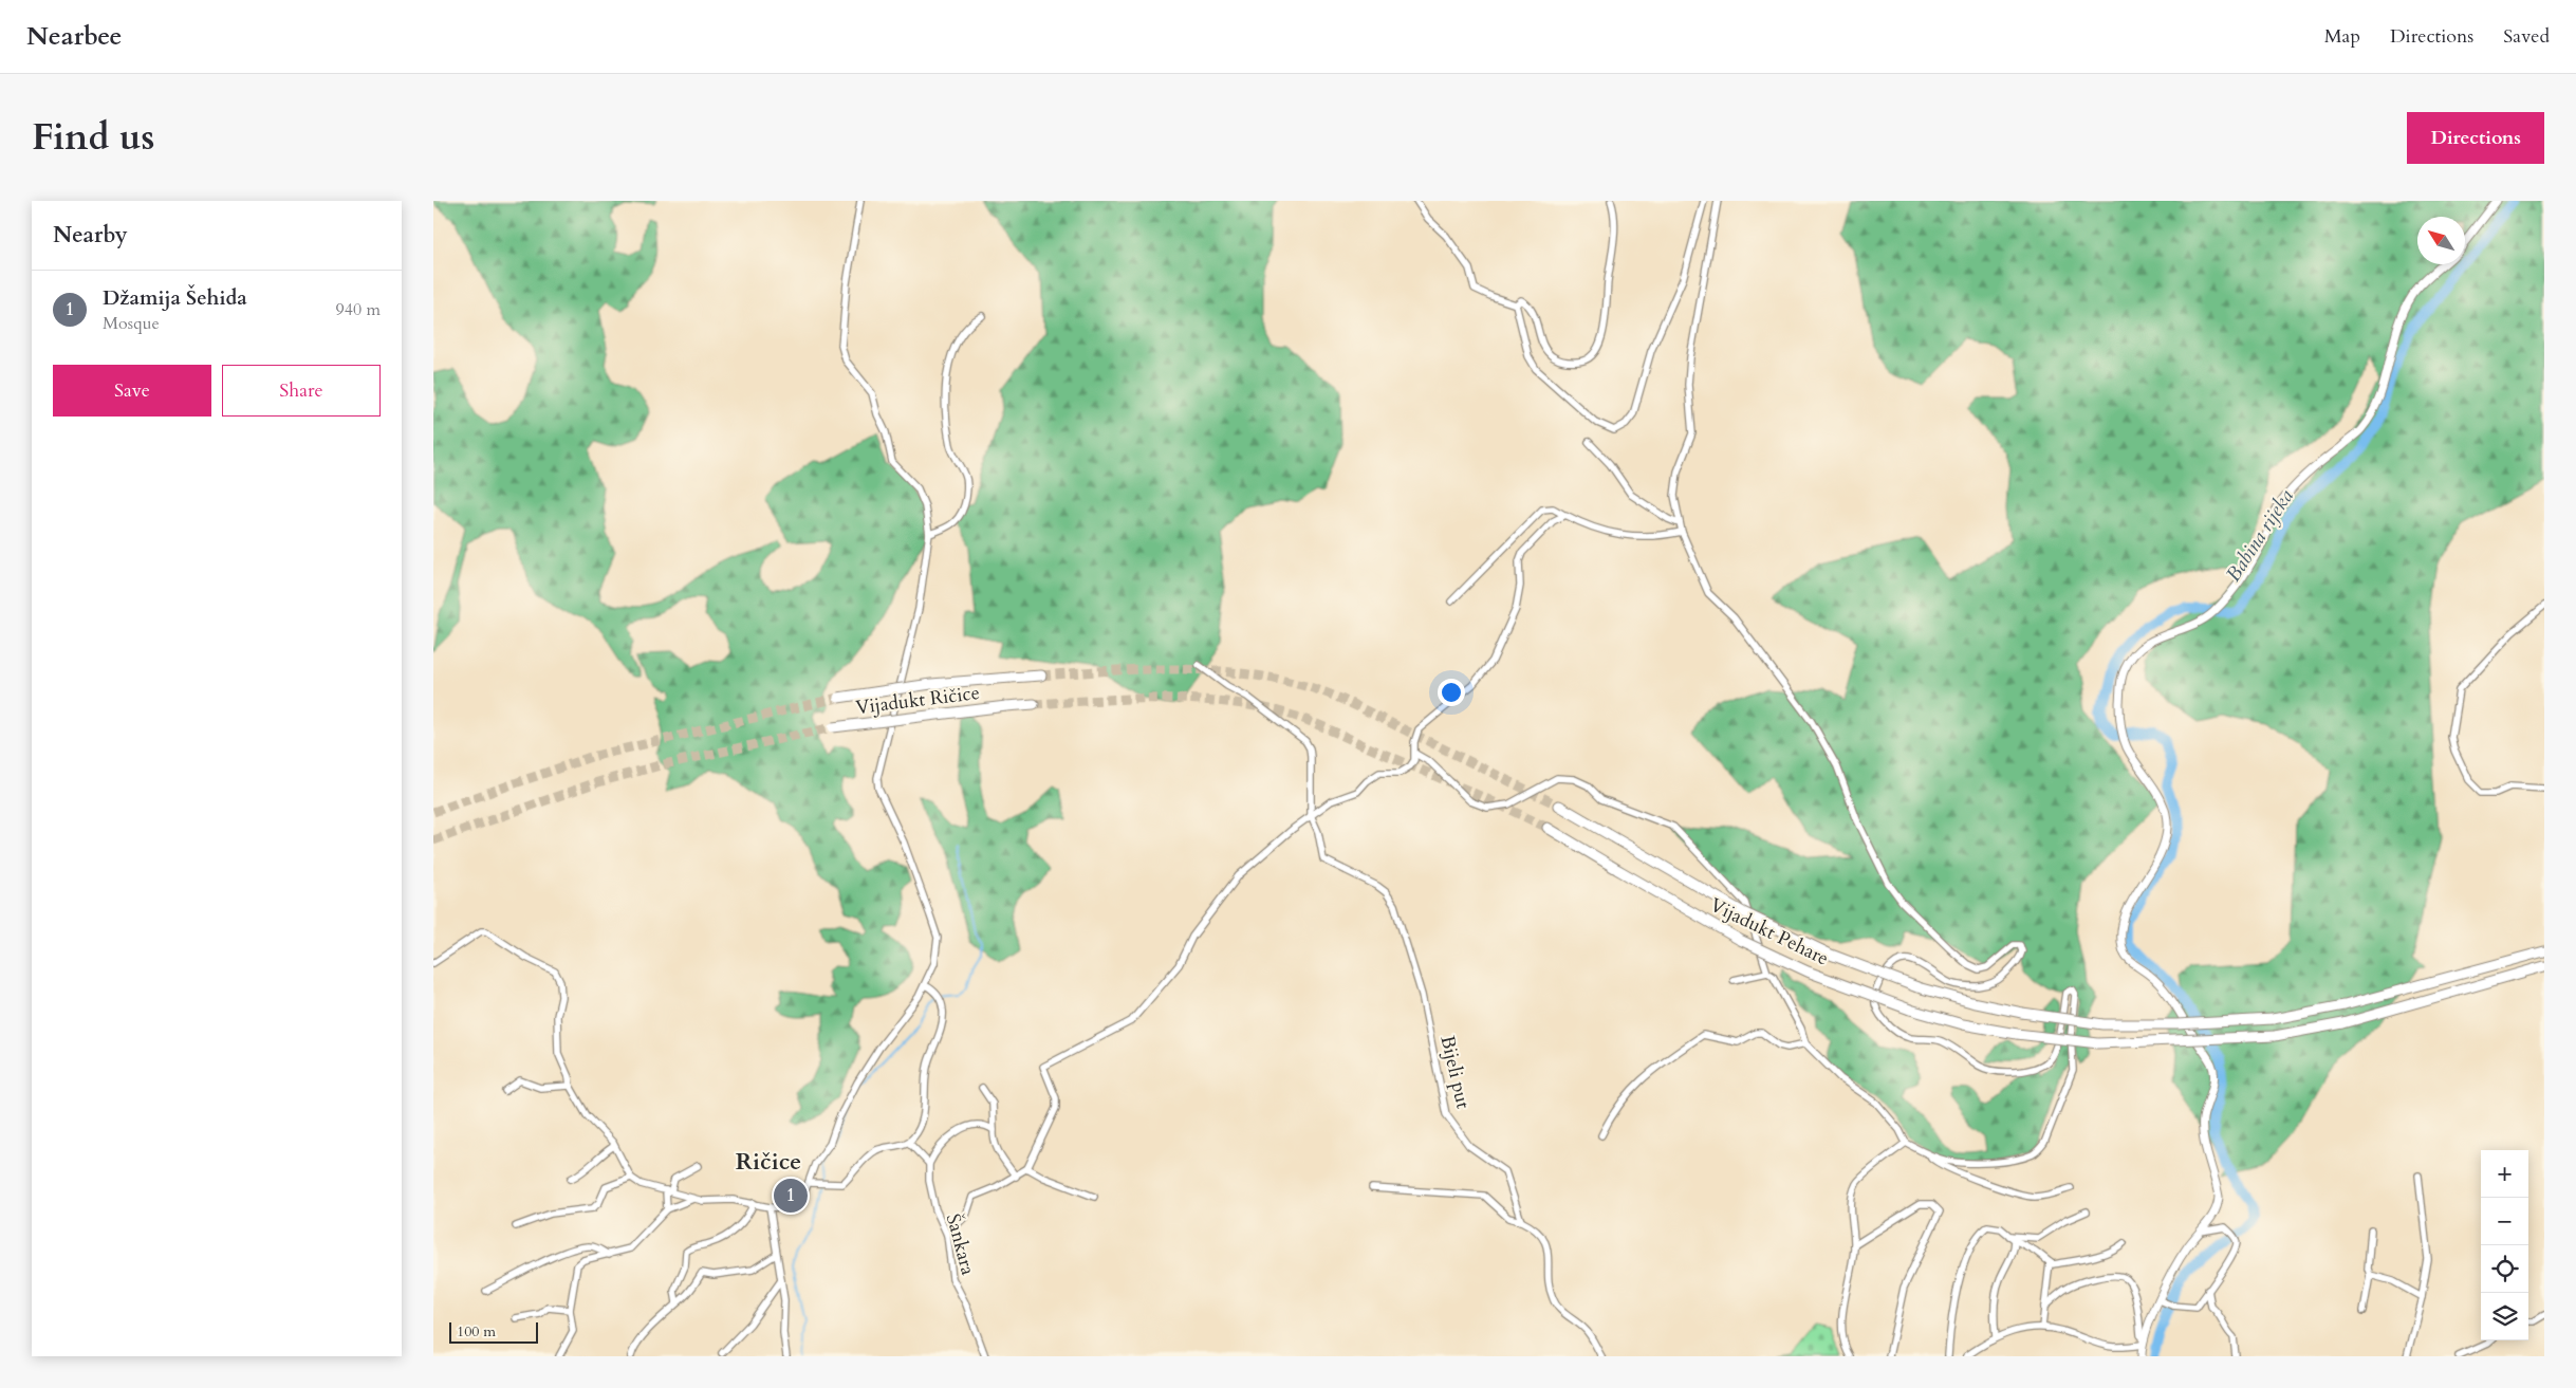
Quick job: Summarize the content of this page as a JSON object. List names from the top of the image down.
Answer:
{
  "streets": {
    "highway": ["Vijadukt Ričice", "Vijadukt Pehare"],
    "street": ["Bijeli put", "Šankara"]
  },
  "districts": ["Ričice"],
  "water": ["Babina rijeka"],
  "scale_bar": "100 m",
  "north": "top left",
  "page": {
    "header": "Nearbee",
    "nav": ["Map", "Directions", "Saved"],
    "title": "Find us",
    "buttons": [
      "Directions",
      ["Save", "Share"]
    ],
    "heading": "Nearby",
    "list": [
      {
        "mark": "1",
        "name": "Džamija Šehida",
        "note": "Mosque",
        "value": "940 m"
      }
    ],
    "map_buttons": ["+", "−"],
    "pins": "1",
    "scale": "100 m"
  }
}
